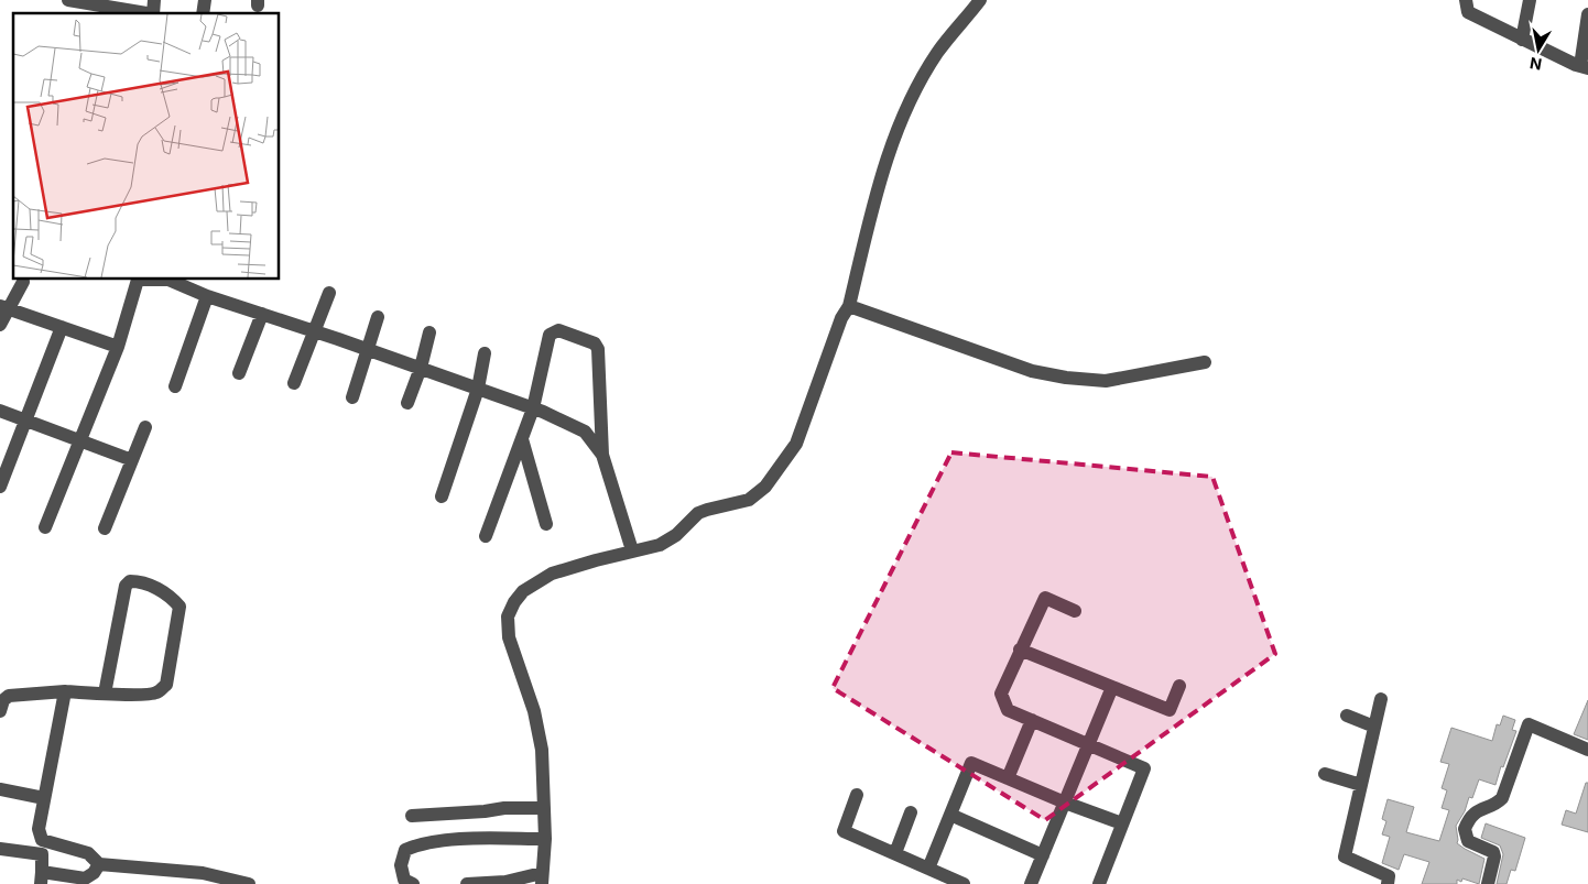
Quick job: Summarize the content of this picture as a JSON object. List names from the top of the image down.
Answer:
{
  "north": "bottom"
}
